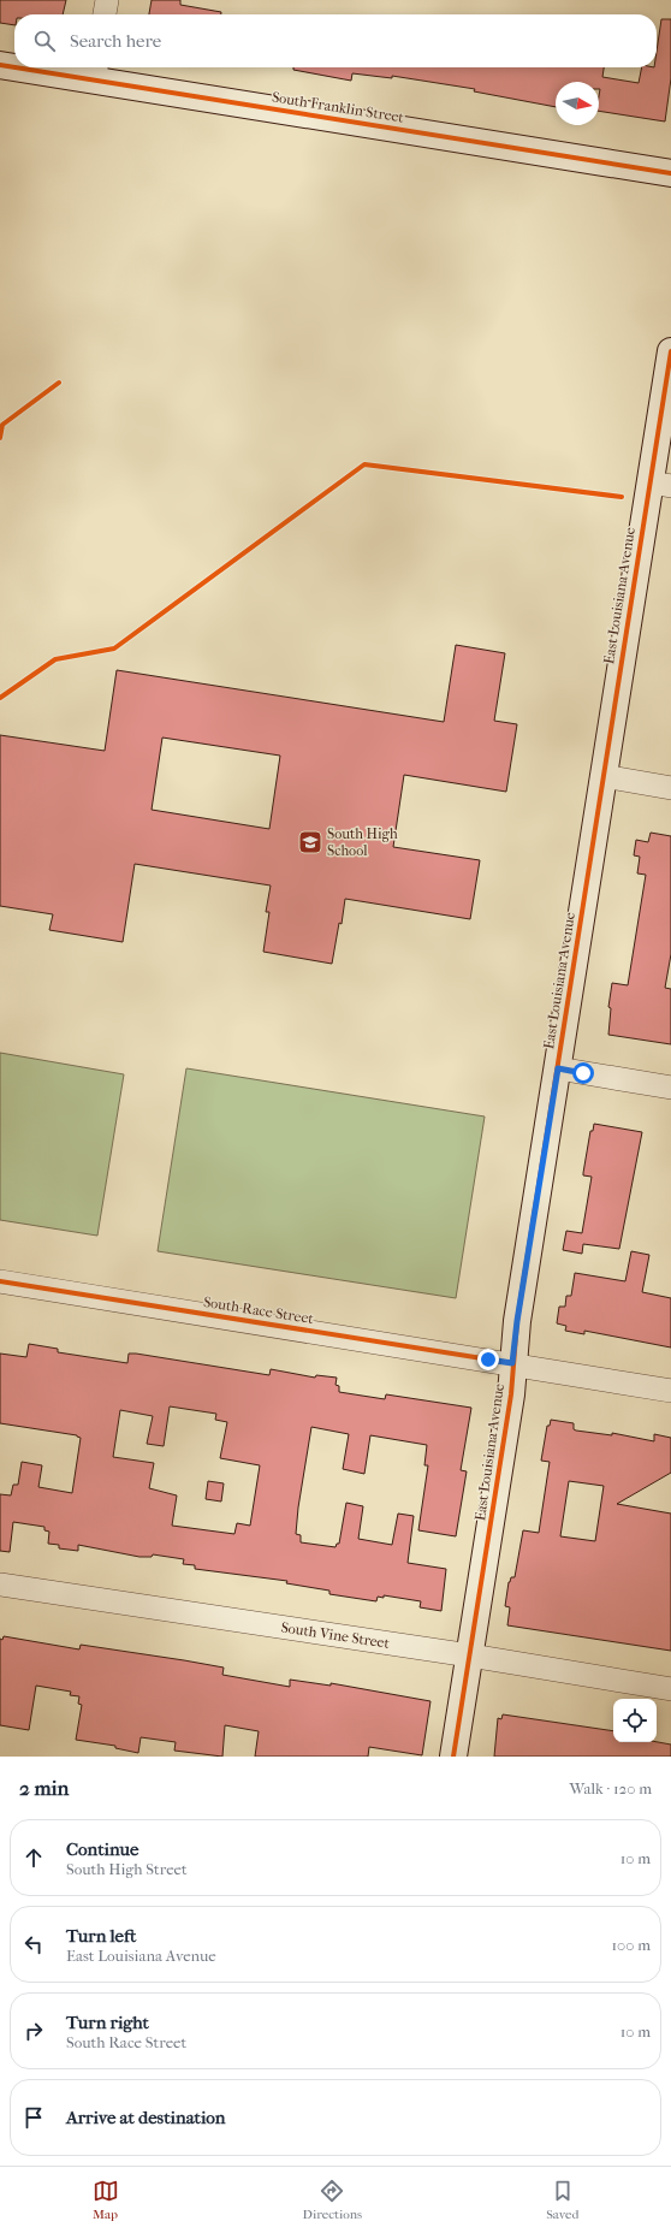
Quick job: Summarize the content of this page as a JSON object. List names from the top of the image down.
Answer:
{
  "streets": {
    "street": [
      "South Franklin Street",
      "East Louisiana Avenue",
      "South Race Street",
      "South Vine Street"
    ]
  },
  "crossings": [
    ["East Louisiana Avenue", "South Race Street"],
    ["East Louisiana Avenue", "South Vine Street"]
  ],
  "places": {
    "school or university": ["South High School"]
  },
  "north": "right",
  "page": {
    "search": "Search here",
    "heading": ["2 min", "Walk · 120 m"],
    "list": [
      ["Continue", "South High Street", "10 m"],
      ["Turn left", "East Louisiana Avenue", "100 m"],
      ["Turn right", "South Race Street", "10 m"],
      "Arrive at destination"
    ],
    "nav": ["Map", "Directions", "Saved"]
  }
}
